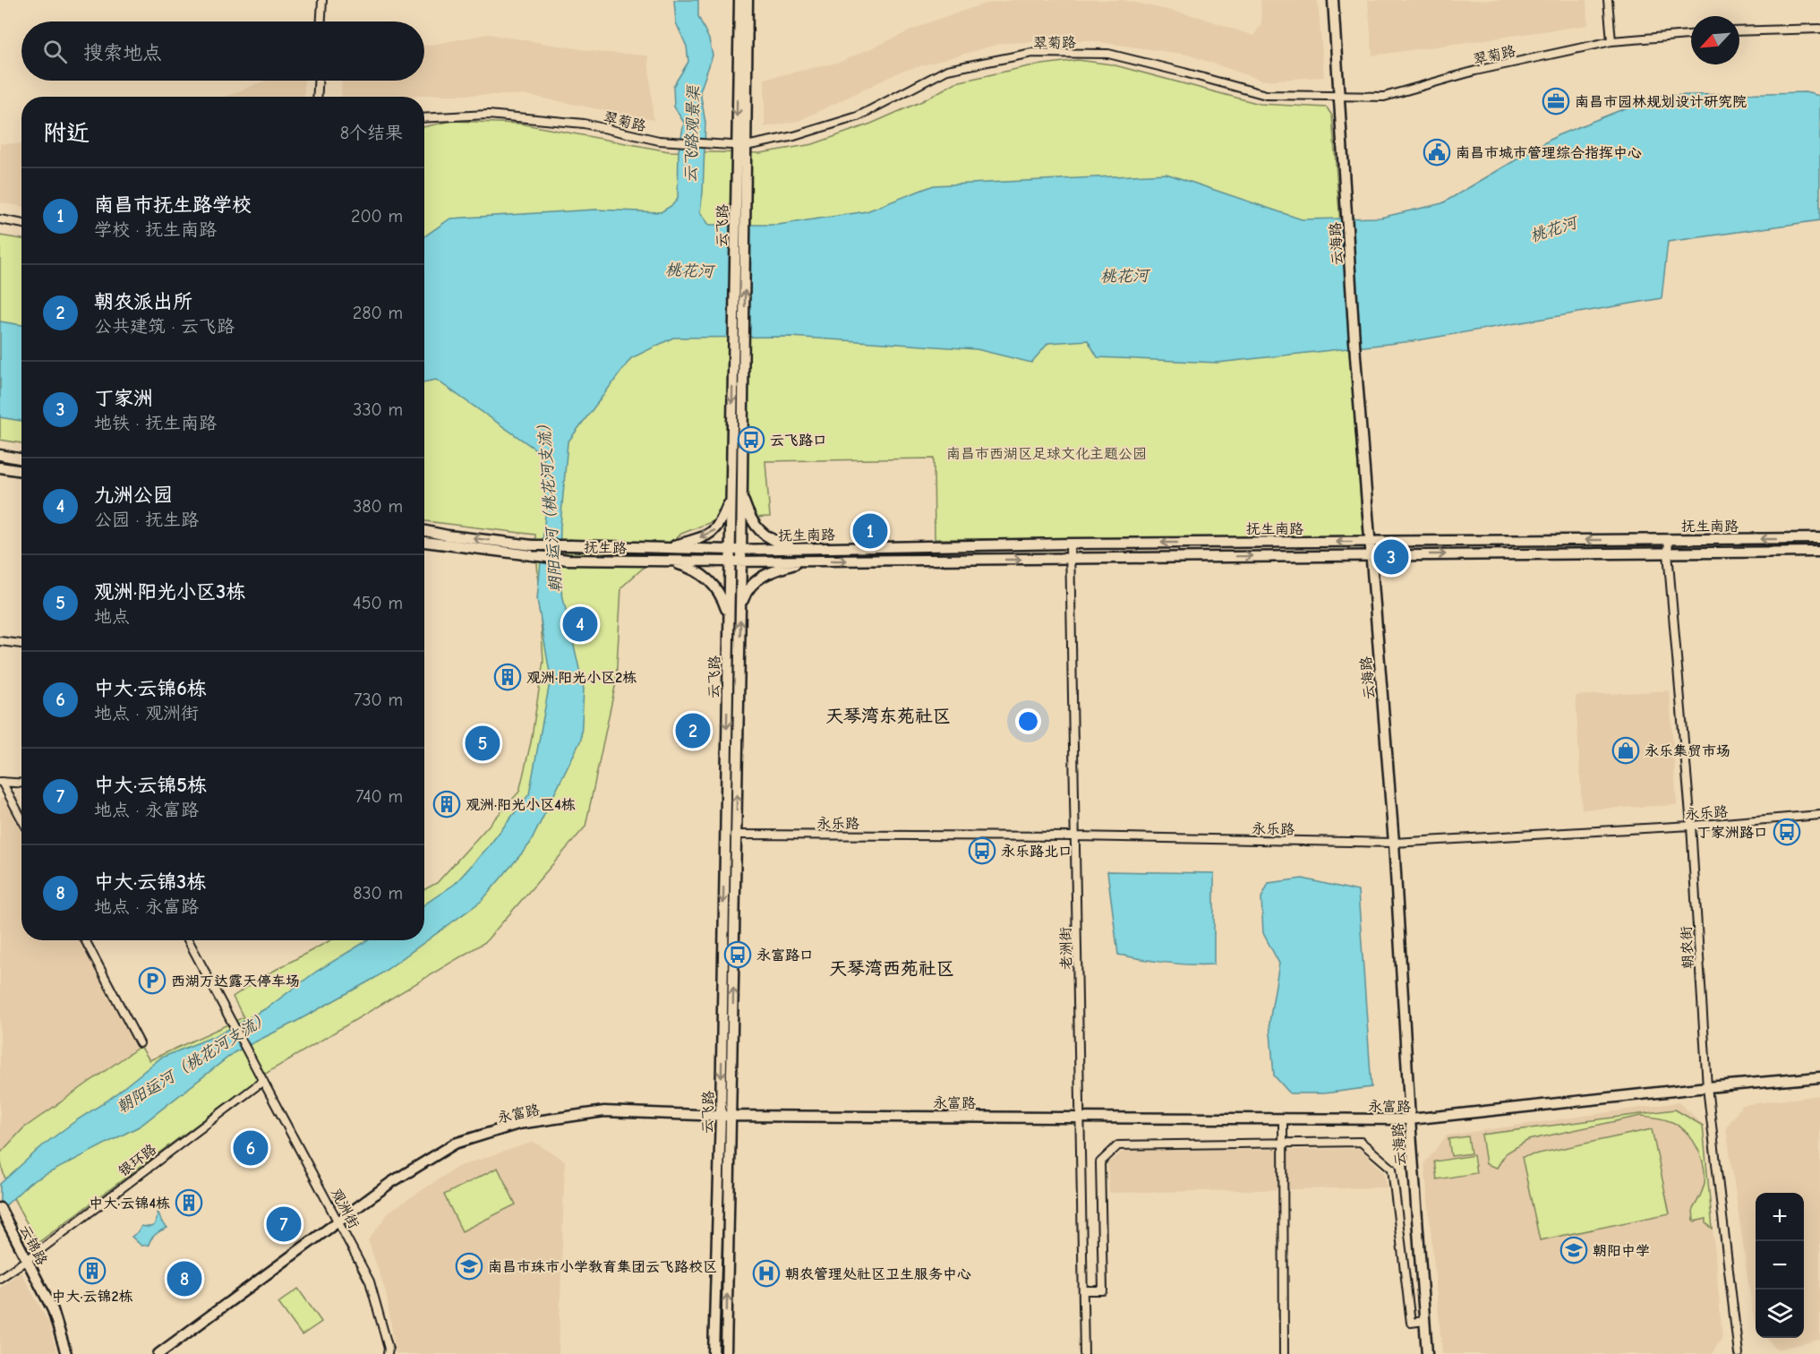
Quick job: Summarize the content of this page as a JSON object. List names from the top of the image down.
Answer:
{
  "streets": {
    "main road": [
      "云飞路",
      "云海路",
      "抚生南路",
      "抚生路",
      "永富路",
      "云锦路"
    ],
    "street": [
      "翠菊路",
      "永乐路",
      "朝农街",
      "老洲街",
      "银环路",
      "观洲街"
    ]
  },
  "crossings": [
    ["翠菊路", "云飞路"],
    ["翠菊路", "云海路"],
    ["云飞路", "抚生南路"],
    ["云飞路", "抚生路"],
    ["云飞路", "永乐路"],
    ["云飞路", "永富路"],
    ["云海路", "抚生南路"],
    ["云海路", "永乐路"],
    ["云海路", "永富路"],
    ["抚生南路", "抚生路"],
    ["抚生南路", "朝农街"],
    ["抚生南路", "老洲街"],
    ["永乐路", "朝农街"],
    ["永乐路", "老洲街"],
    ["朝农街", "永富路"],
    ["老洲街", "永富路"],
    ["永富路", "观洲街"],
    ["银环路", "观洲街"],
    ["银环路", "云锦路"]
  ],
  "districts": ["天琴湾东苑社区", "天琴湾西苑社区"],
  "water": ["云飞路观景渠", "桃花河", "朝阳运河（桃花河支流）"],
  "parks": ["南昌市西湖区足球文化主题公园"],
  "places": {
    "office": ["南昌市园林规划设计研究院"],
    "public building": ["南昌市城市管理综合指挥中心"],
    "bus stop": [
      "云飞路口",
      "丁家洲路口",
      "永乐路北口",
      "永富路口"
    ],
    "building": [
      "观洲·阳光小区2栋",
      "观洲·阳光小区4栋",
      "中大·云锦4栋",
      "中大·云锦2栋"
    ],
    "shop": ["永乐集贸市场"],
    "parking": ["西湖万达露天停车场"],
    "school or university": ["朝阳中学", "南昌市珠市小学教育集团云飞路校区"],
    "hospital": ["朝农管理处社区卫生服务中心"]
  },
  "north": "bottom left",
  "page": {
    "search": "搜索地点",
    "heading": ["附近", "8个结果"],
    "list": [
      {
        "mark": "1",
        "name": "南昌市抚生路学校",
        "note": "学校 · 抚生南路",
        "value": "200 m"
      },
      {
        "mark": "2",
        "name": "朝农派出所",
        "note": "公共建筑 · 云飞路",
        "value": "280 m"
      },
      {
        "mark": "3",
        "name": "丁家洲",
        "note": "地铁 · 抚生南路",
        "value": "330 m"
      },
      {
        "mark": "4",
        "name": "九洲公园",
        "note": "公园 · 抚生路",
        "value": "380 m"
      },
      {
        "mark": "5",
        "name": "观洲·阳光小区3栋",
        "note": "地点",
        "value": "450 m"
      },
      {
        "mark": "6",
        "name": "中大·云锦6栋",
        "note": "地点 · 观洲街",
        "value": "730 m"
      },
      {
        "mark": "7",
        "name": "中大·云锦5栋",
        "note": "地点 · 永富路",
        "value": "740 m"
      },
      {
        "mark": "8",
        "name": "中大·云锦3栋",
        "note": "地点 · 永富路",
        "value": "830 m"
      }
    ],
    "pins": [
      "1",
      "3",
      "4",
      "2",
      "5",
      "6",
      "7",
      "8"
    ],
    "map_buttons": ["+", "−"]
  }
}
